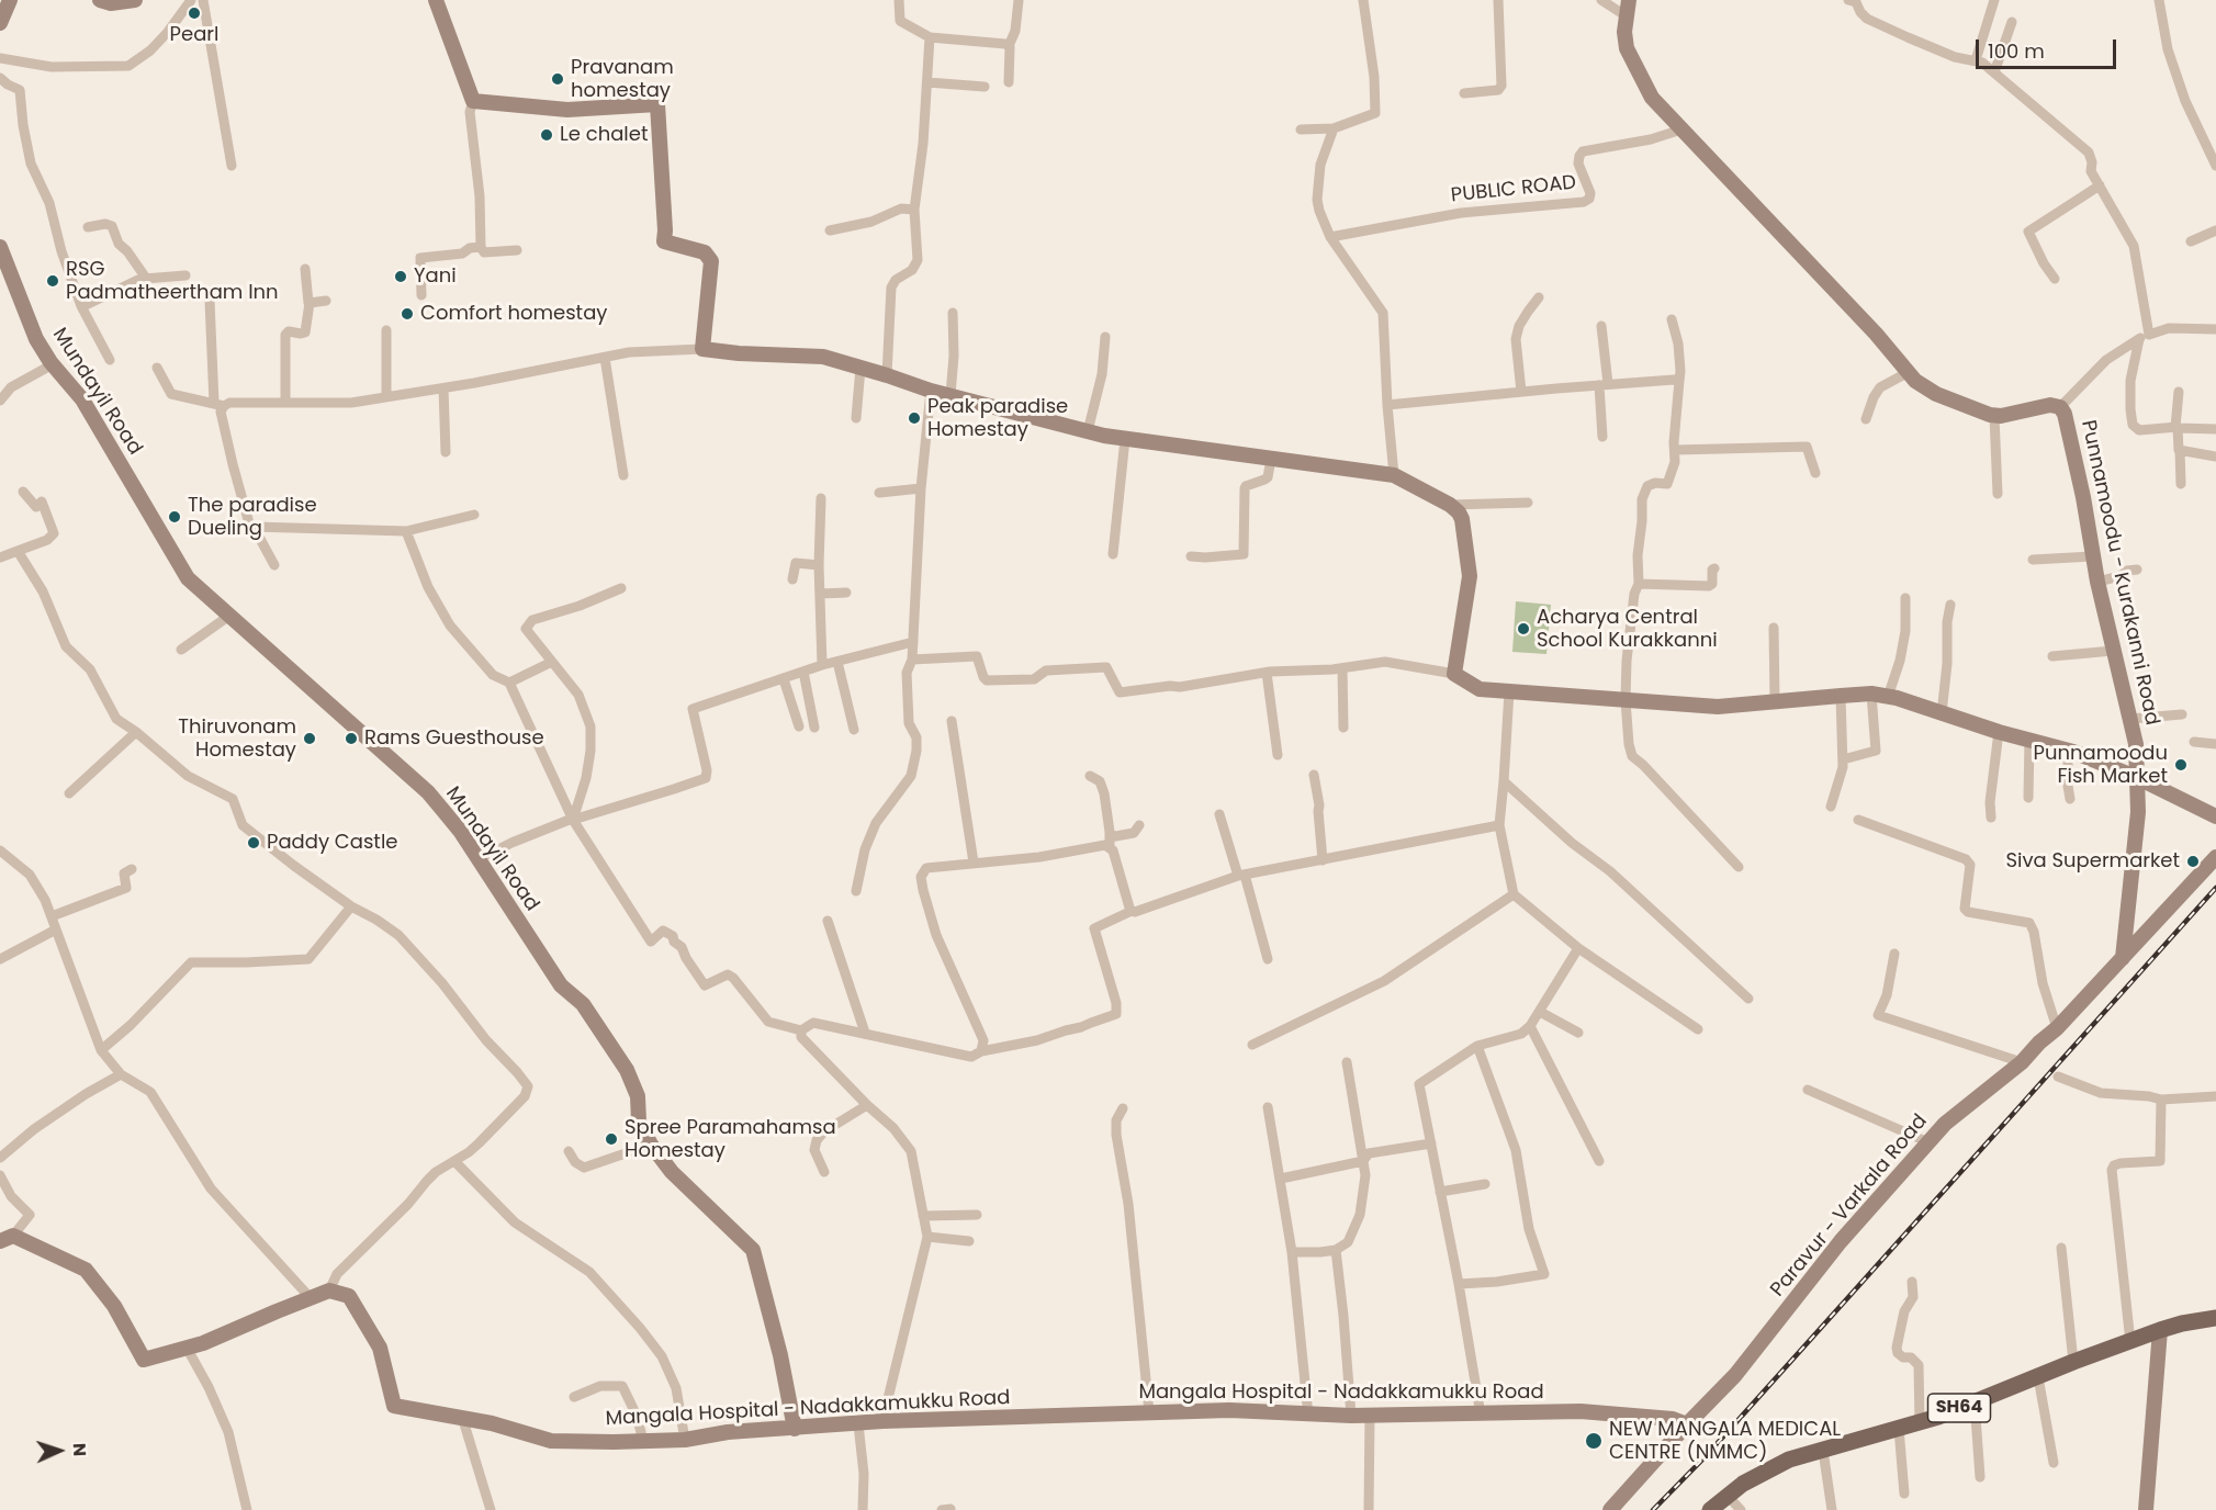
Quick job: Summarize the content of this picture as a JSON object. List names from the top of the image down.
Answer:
{
  "streets": {
    "main road": [
      "Mundayil Road",
      "Punnamoodu - Kurakanni Road",
      "Paravur - Varkala Road",
      "Mangala Hospital - Nadakkamukku Road",
      "SH64"
    ],
    "street": ["PUBLIC ROAD"]
  },
  "crossings": [
    ["Mundayil Road", "Mangala Hospital - Nadakkamukku Road"],
    ["Punnamoodu - Kurakanni Road", "Paravur - Varkala Road"],
    ["Paravur - Varkala Road", "Mangala Hospital - Nadakkamukku Road"]
  ],
  "places": [
    "Pearl",
    "Pravanam homestay",
    "Le chalet",
    "Yani",
    "RSG Padmatheertham Inn",
    "Comfort homestay",
    "Peak paradise Homestay",
    "The paradise Dueling",
    "Acharya Central School Kurakkanni",
    "Thiruvonam Homestay",
    "Rams Guesthouse",
    "Punnamoodu Fish Market",
    "Paddy Castle",
    "Siva Supermarket",
    "Spree Paramahamsa Homestay",
    "NEW MANGALA MEDICAL CENTRE (NMMC)"
  ],
  "scale_bar": "100 m",
  "north": "right"
}
